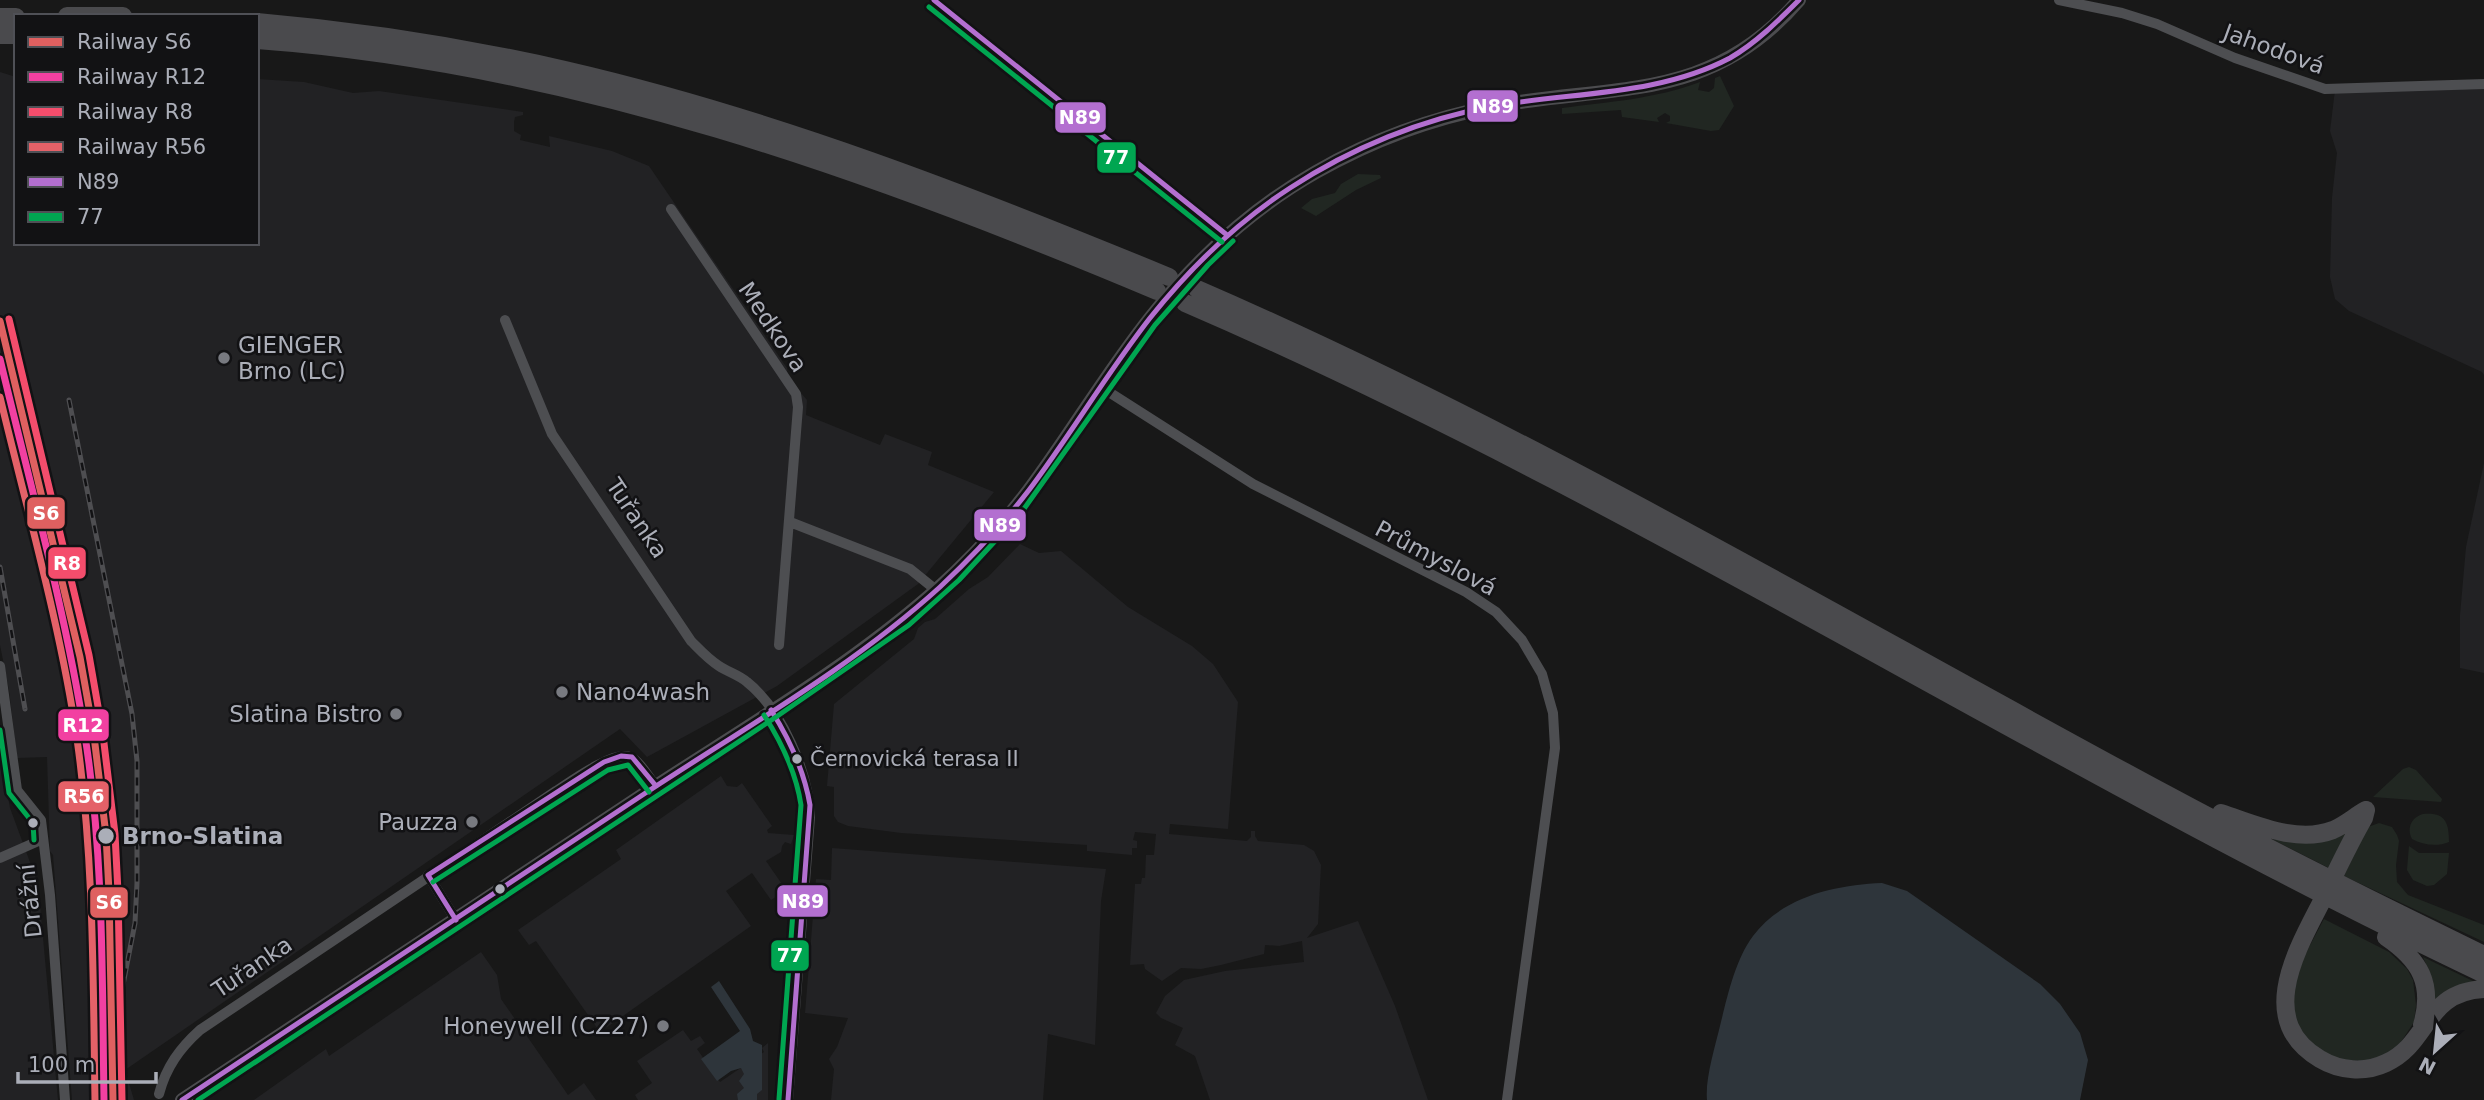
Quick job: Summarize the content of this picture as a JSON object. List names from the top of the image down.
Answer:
{
  "streets": {
    "street": [
      "Jahodová",
      "Medkova",
      "Tuřanka",
      "Průmyslová",
      "Drážní"
    ]
  },
  "places": [
    "GIENGER Brno (LC)",
    "Nano4wash",
    "Slatina Bistro",
    "Černovická terasa II",
    "Pauzza",
    "Brno-Slatina",
    "Honeywell (CZ27)"
  ],
  "lines": [
    "transit line N89",
    "transit line 77",
    "rail line R8",
    "rail line S6",
    "rail line R12",
    "rail line R56"
  ],
  "legend": [
    "Railway S6",
    "Railway R12",
    "Railway R8",
    "Railway R56",
    "N89",
    "77"
  ],
  "scale_bar": "100 m",
  "north": "bottom left"
}
